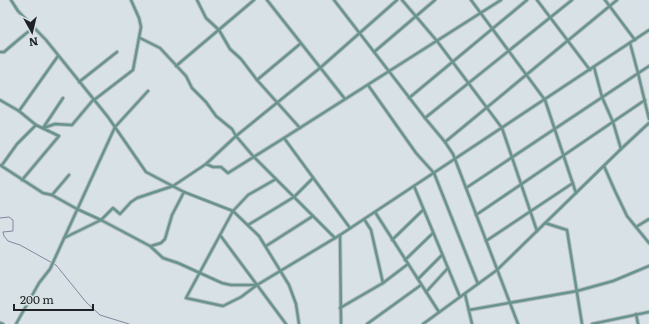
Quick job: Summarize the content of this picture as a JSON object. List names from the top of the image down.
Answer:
{
  "scale_bar": "200 m",
  "north": "bottom"
}
